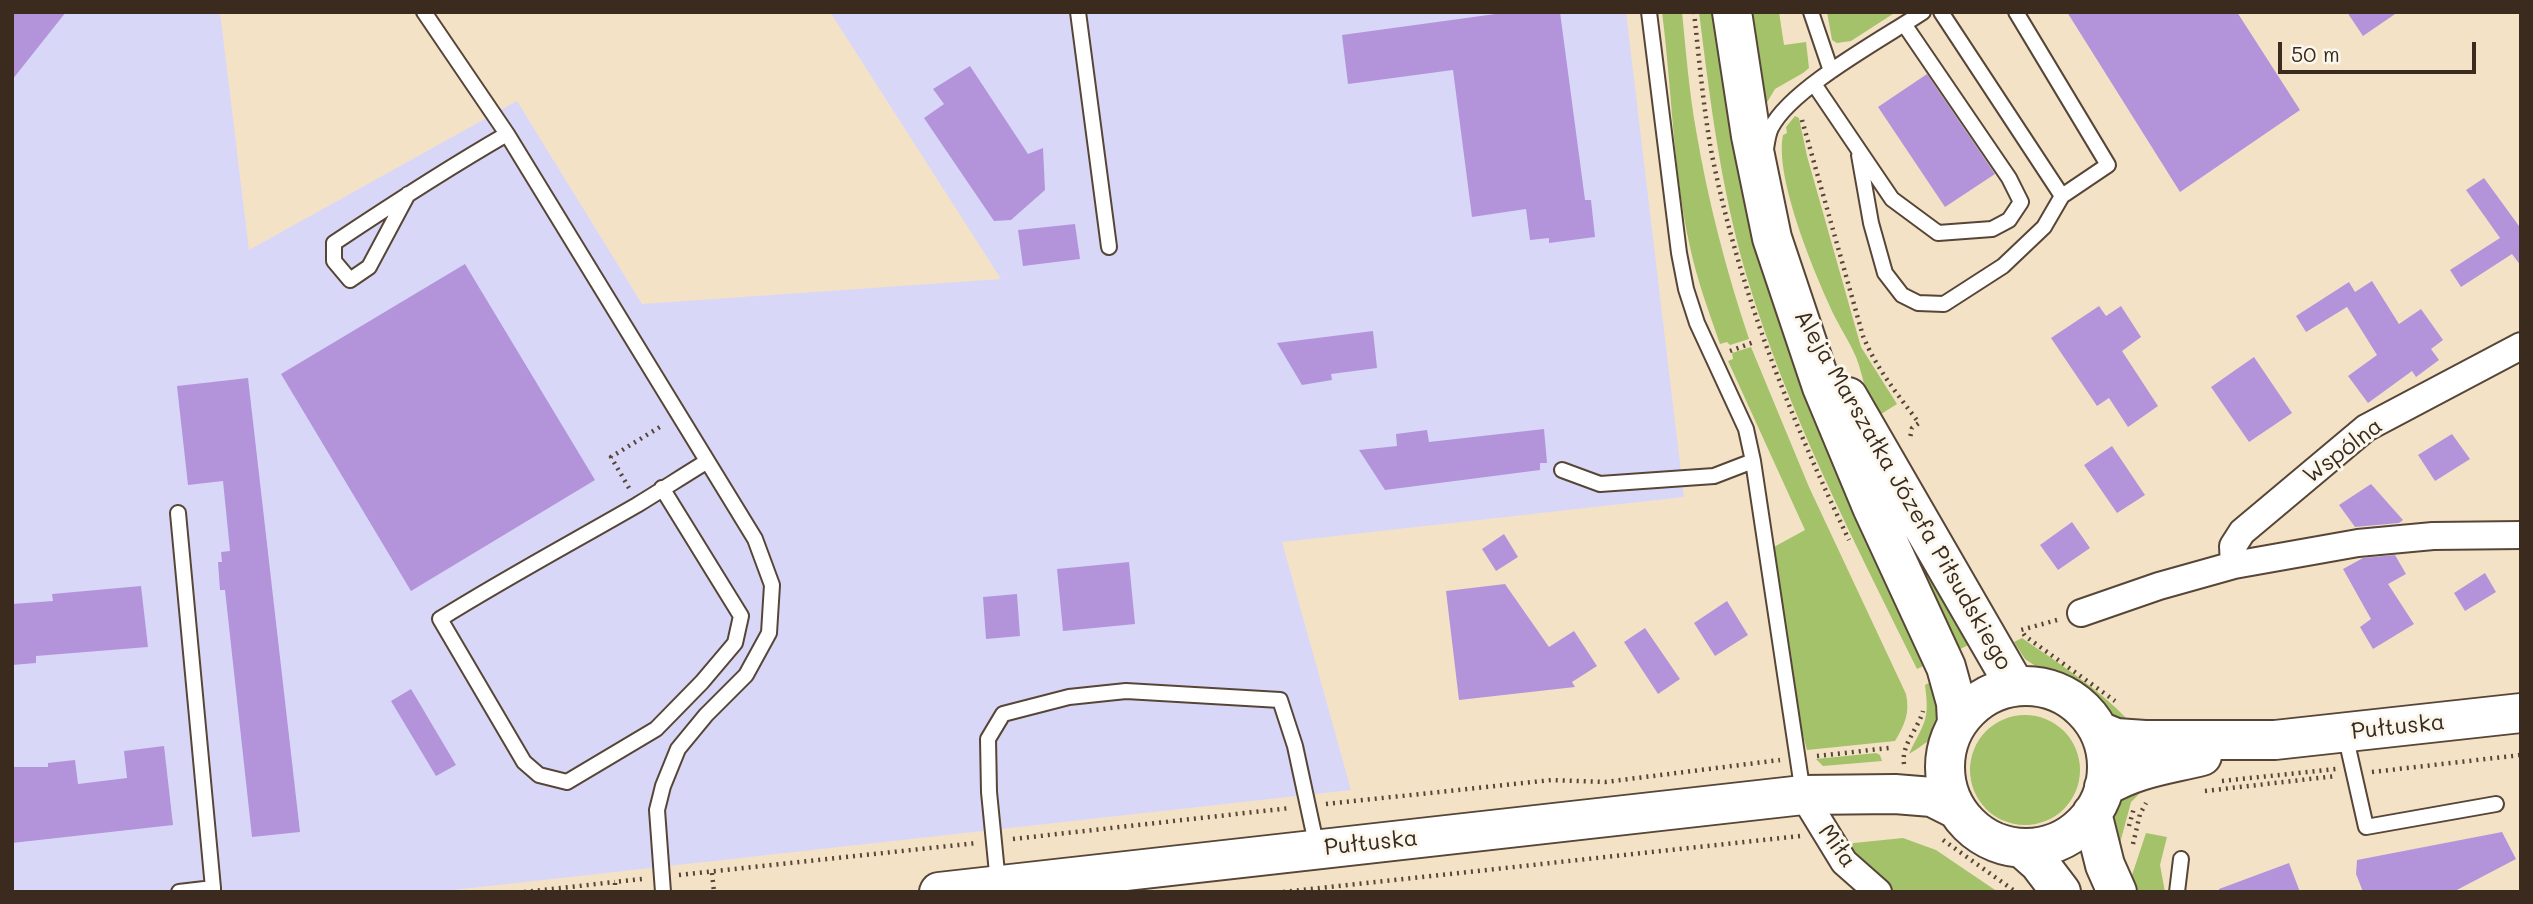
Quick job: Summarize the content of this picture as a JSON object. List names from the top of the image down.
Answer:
{
  "streets": {
    "main road": ["Aleja Marszałka Józefa Piłsudskiego", "Pułtuska"],
    "street": ["Wspólna", "Miła"]
  },
  "crossings": [
    ["Aleja Marszałka Józefa Piłsudskiego", "Pułtuska"],
    ["Pułtuska", "Miła"]
  ],
  "scale_bar": "50 m"
}
